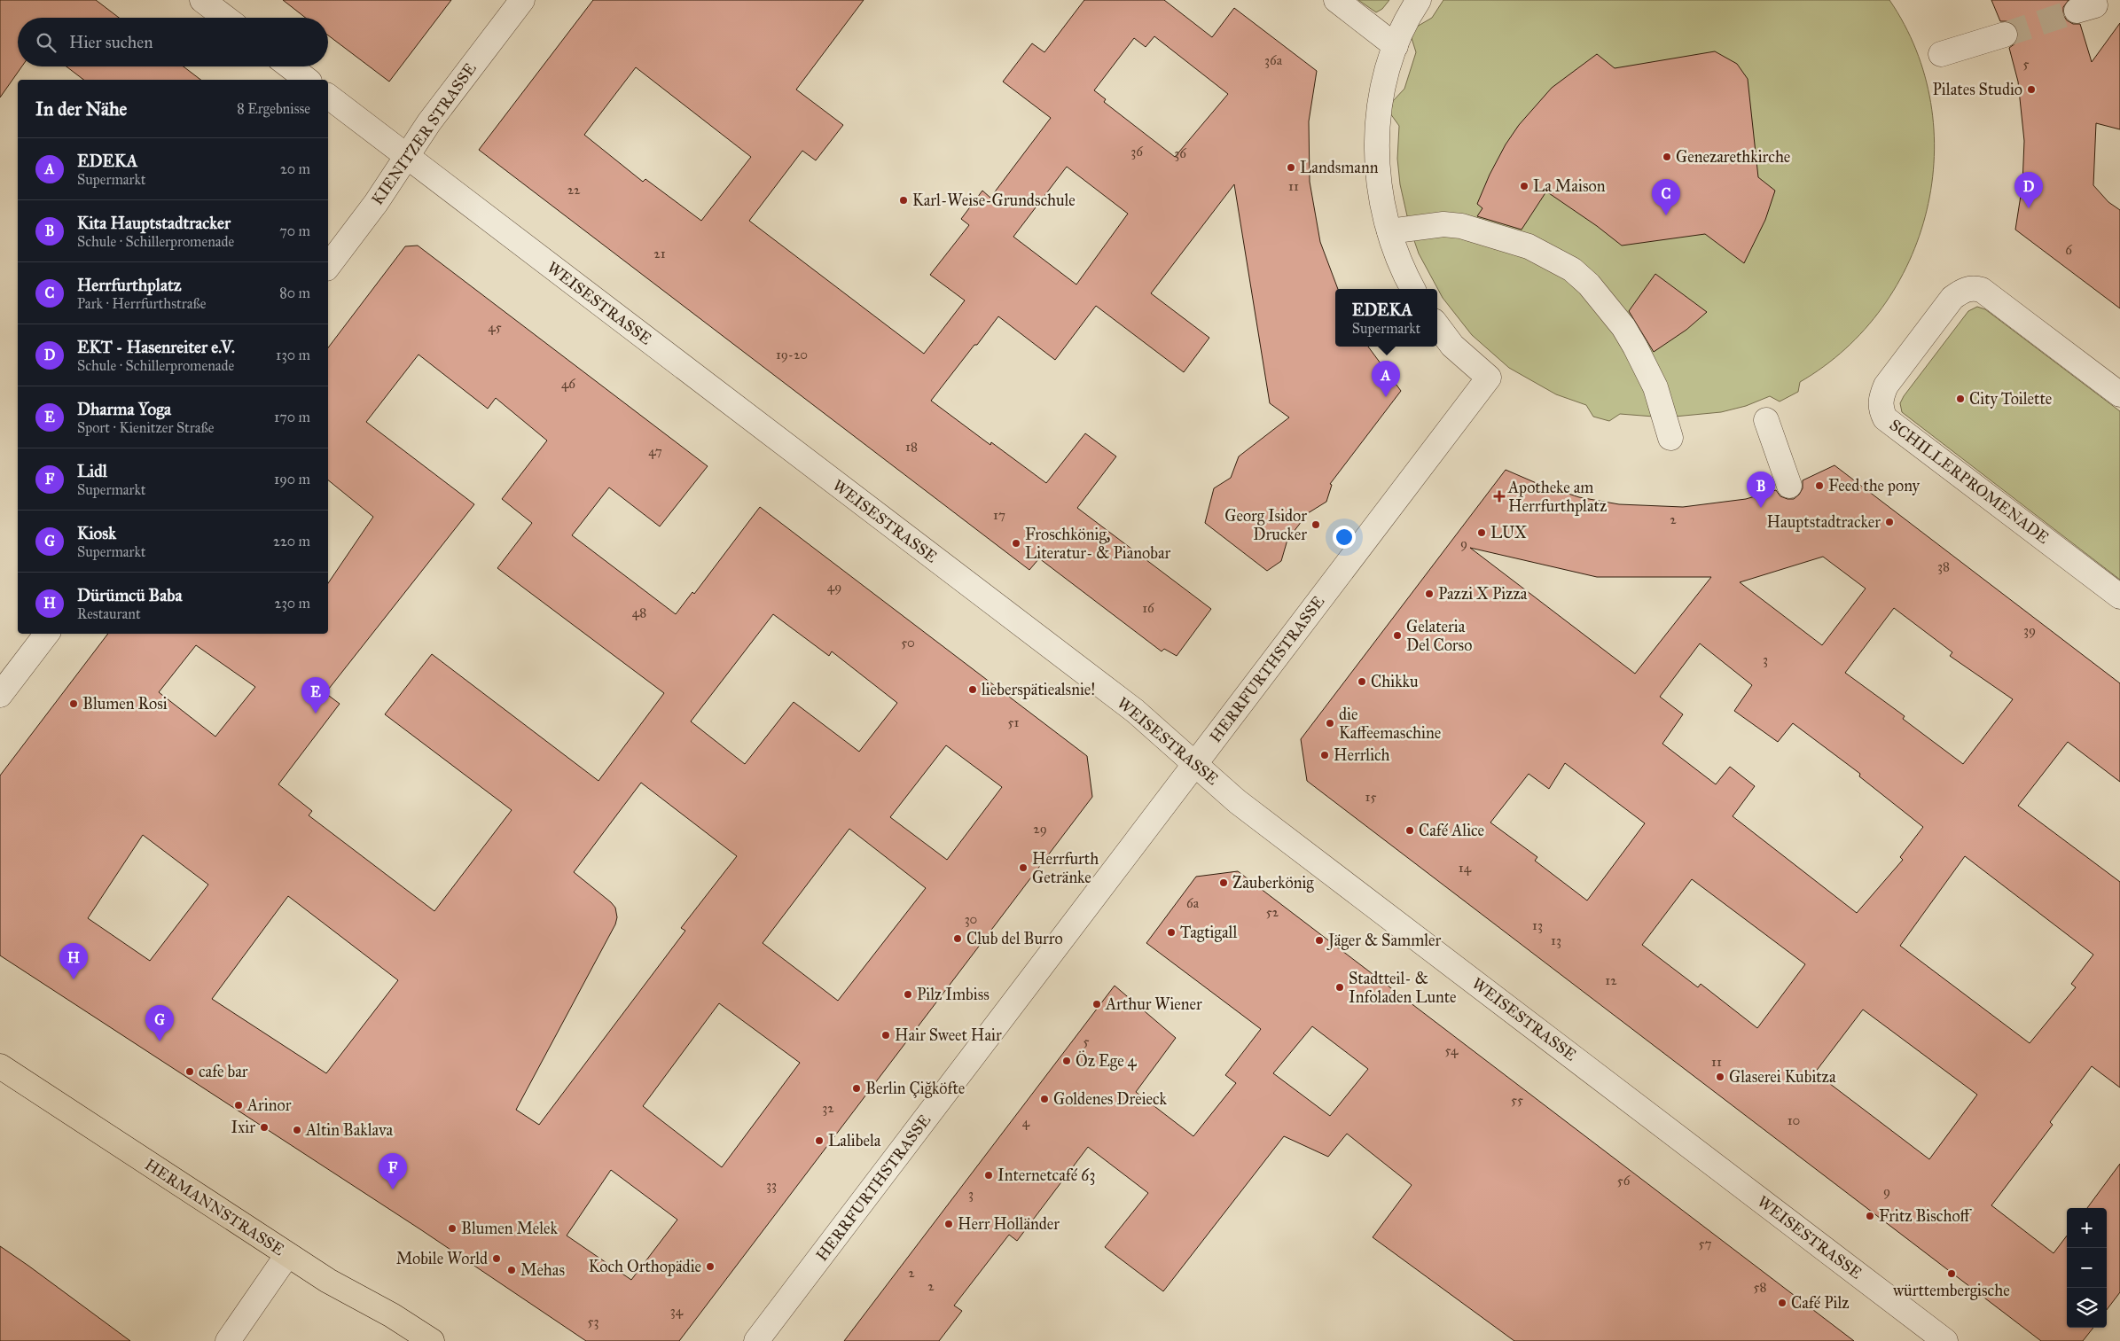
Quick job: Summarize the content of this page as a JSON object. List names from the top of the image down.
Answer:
{
  "streets": {
    "main road": ["HERMANNSTRASSE"],
    "street": [
      "KIENITZER STRASSE",
      "WEISESTRASSE",
      "SCHILLERPROMENADE",
      "HERRFURTHSTRASSE"
    ]
  },
  "crossings": [
    ["KIENITZER STRASSE", "WEISESTRASSE"],
    ["WEISESTRASSE", "HERRFURTHSTRASSE"]
  ],
  "places": {
    "other": [
      "Pilates Studio",
      "Genezarethkirche",
      "Landsmann",
      "La Maison",
      "Karl-Weise-Grundschule",
      "City Toilette",
      "Feed the pony",
      "Hauptstadtracker",
      "Georg Isidor Drucker",
      "LUX",
      "Froschkönig, Literatur- & Pianobar",
      "Pazzi X Pizza",
      "Gelateria Del Corso",
      "Chikku",
      "lieberspätiealsnie!",
      "Blumen Rosi",
      "die Kaffeemaschine",
      "Herrlich",
      "Café Alice",
      "Herrfurth Getränke",
      "Zauberkönig",
      "Tagtigall",
      "Club del Burro",
      "Jäger & Sammler",
      "Stadtteil- & Infoladen Lunte",
      "Pilz Imbiss",
      "Arthur Wiener",
      "Hair Sweet Hair",
      "Öz Ege 4",
      "cafe bar",
      "Glaserei Kubitza",
      "Berlin Çiğköfte",
      "Goldenes Dreieck",
      "Arinor",
      "Ixir",
      "Altin Baklava",
      "Lalibela",
      "Internetcafé 63",
      "Fritz Bischoff",
      "Herr Holländer",
      "Blumen Melek",
      "Mobile World",
      "Koch Orthopädie",
      "Mehas",
      "württembergische",
      "Café Pilz"
    ],
    "health": ["Apotheke am Herrfurthplatz"]
  },
  "house_numbers": [
    "36a",
    "5",
    "36",
    "36",
    "11",
    "22",
    "6",
    "21",
    "45",
    "19-20",
    "46",
    "18",
    "47",
    "17",
    "2",
    "9",
    "38",
    "49",
    "16",
    "48",
    "39",
    "50",
    "3",
    "51",
    "15",
    "29",
    "14",
    "6a",
    "52",
    "30",
    "13",
    "13",
    "12",
    "5",
    "54",
    "11",
    "55",
    "32",
    "10",
    "4",
    "56",
    "33",
    "9",
    "3",
    "57",
    "2",
    "2",
    "58",
    "34",
    "53"
  ],
  "page": {
    "search": "Hier suchen",
    "heading": ["In der Nähe", "8 Ergebnisse"],
    "list": [
      {
        "mark": "A",
        "name": "EDEKA",
        "note": "Supermarkt",
        "value": "20 m"
      },
      {
        "mark": "B",
        "name": "Kita Hauptstadtracker",
        "note": "Schule · Schillerpromenade",
        "value": "70 m"
      },
      {
        "mark": "C",
        "name": "Herrfurthplatz",
        "note": "Park · Herrfurthstraße",
        "value": "80 m"
      },
      {
        "mark": "D",
        "name": "EKT - Hasenreiter e.V.",
        "note": "Schule · Schillerpromenade",
        "value": "130 m"
      },
      {
        "mark": "E",
        "name": "Dharma Yoga",
        "note": "Sport · Kienitzer Straße",
        "value": "170 m"
      },
      {
        "mark": "F",
        "name": "Lidl",
        "note": "Supermarkt",
        "value": "190 m"
      },
      {
        "mark": "G",
        "name": "Kiosk",
        "note": "Supermarkt",
        "value": "220 m"
      },
      {
        "mark": "H",
        "name": "Dürümcü Baba",
        "note": "Restaurant",
        "value": "230 m"
      }
    ],
    "pins": [
      "D",
      "C",
      "A",
      "B",
      "E",
      "H",
      "G",
      "F"
    ],
    "popup": ["EDEKA", "Supermarkt"],
    "map_buttons": ["+", "−"]
  }
}
